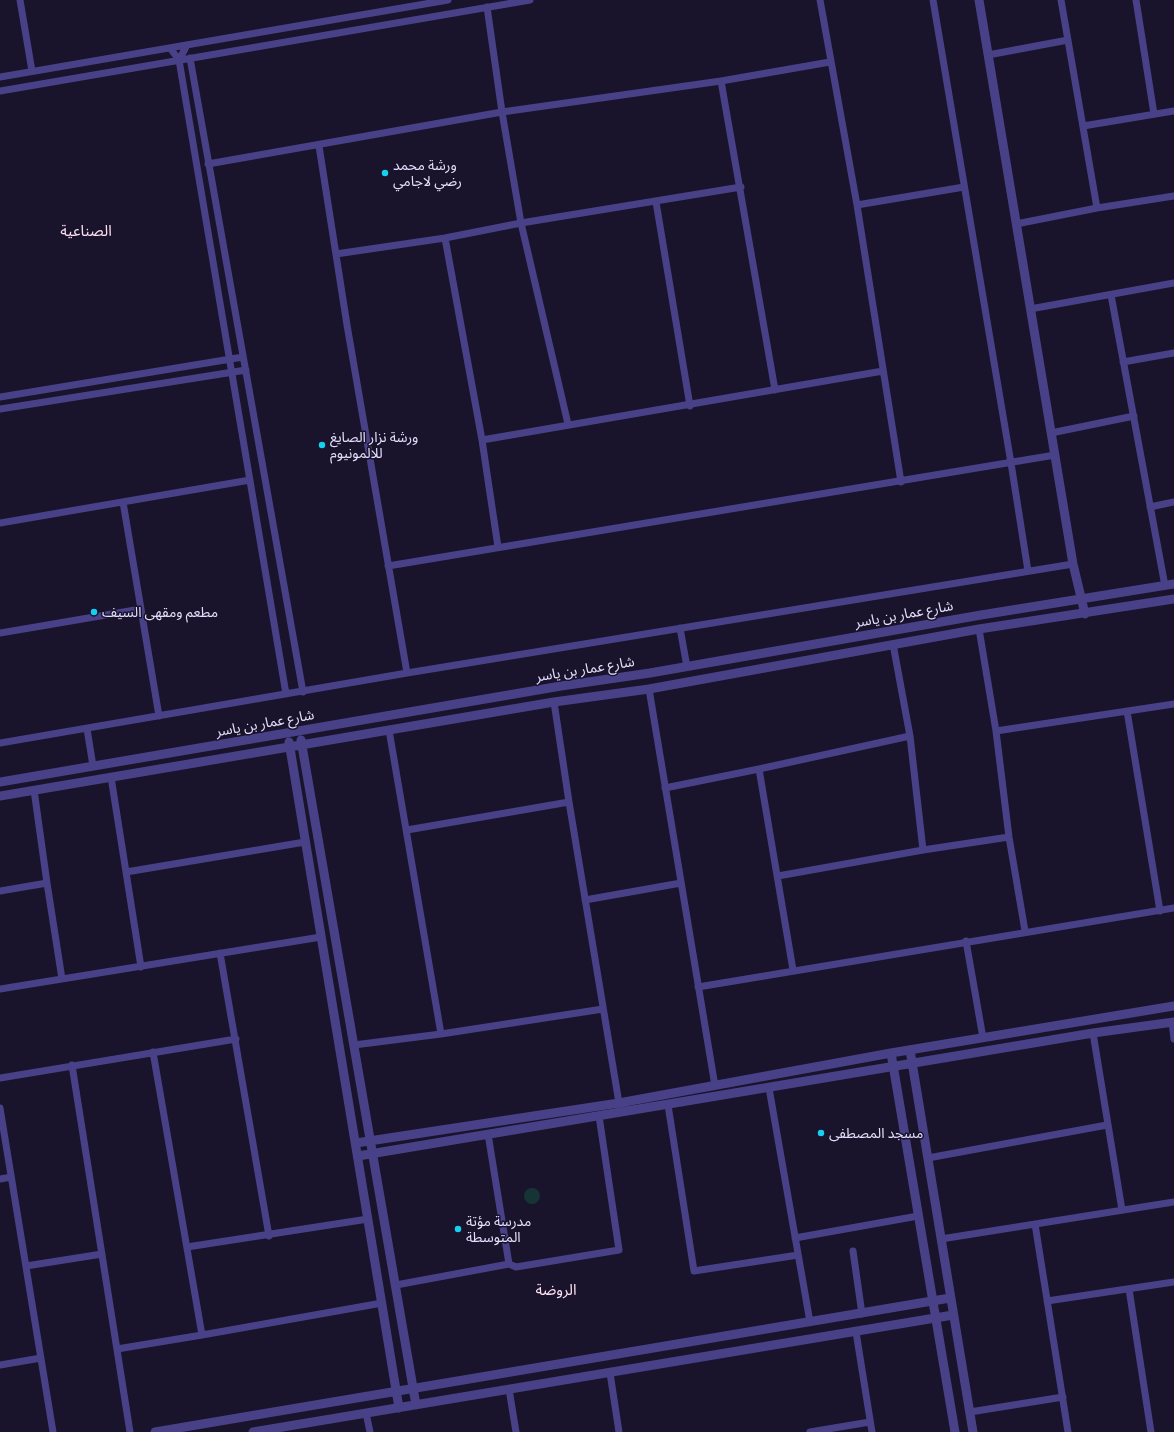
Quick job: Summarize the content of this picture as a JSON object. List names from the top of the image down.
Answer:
{
  "streets": {
    "street": ["شارع عمار بن ياسر"]
  },
  "districts": ["الصناعية", "الروضة"],
  "places": [
    "ورشة محمد رضي لاجامي",
    "ورشة نزار الصايغ للالمونيوم",
    "مطعم ومقهى السيف",
    "مسجد المصطفى",
    "مدرسة مؤتة المتوسطة"
  ]
}
